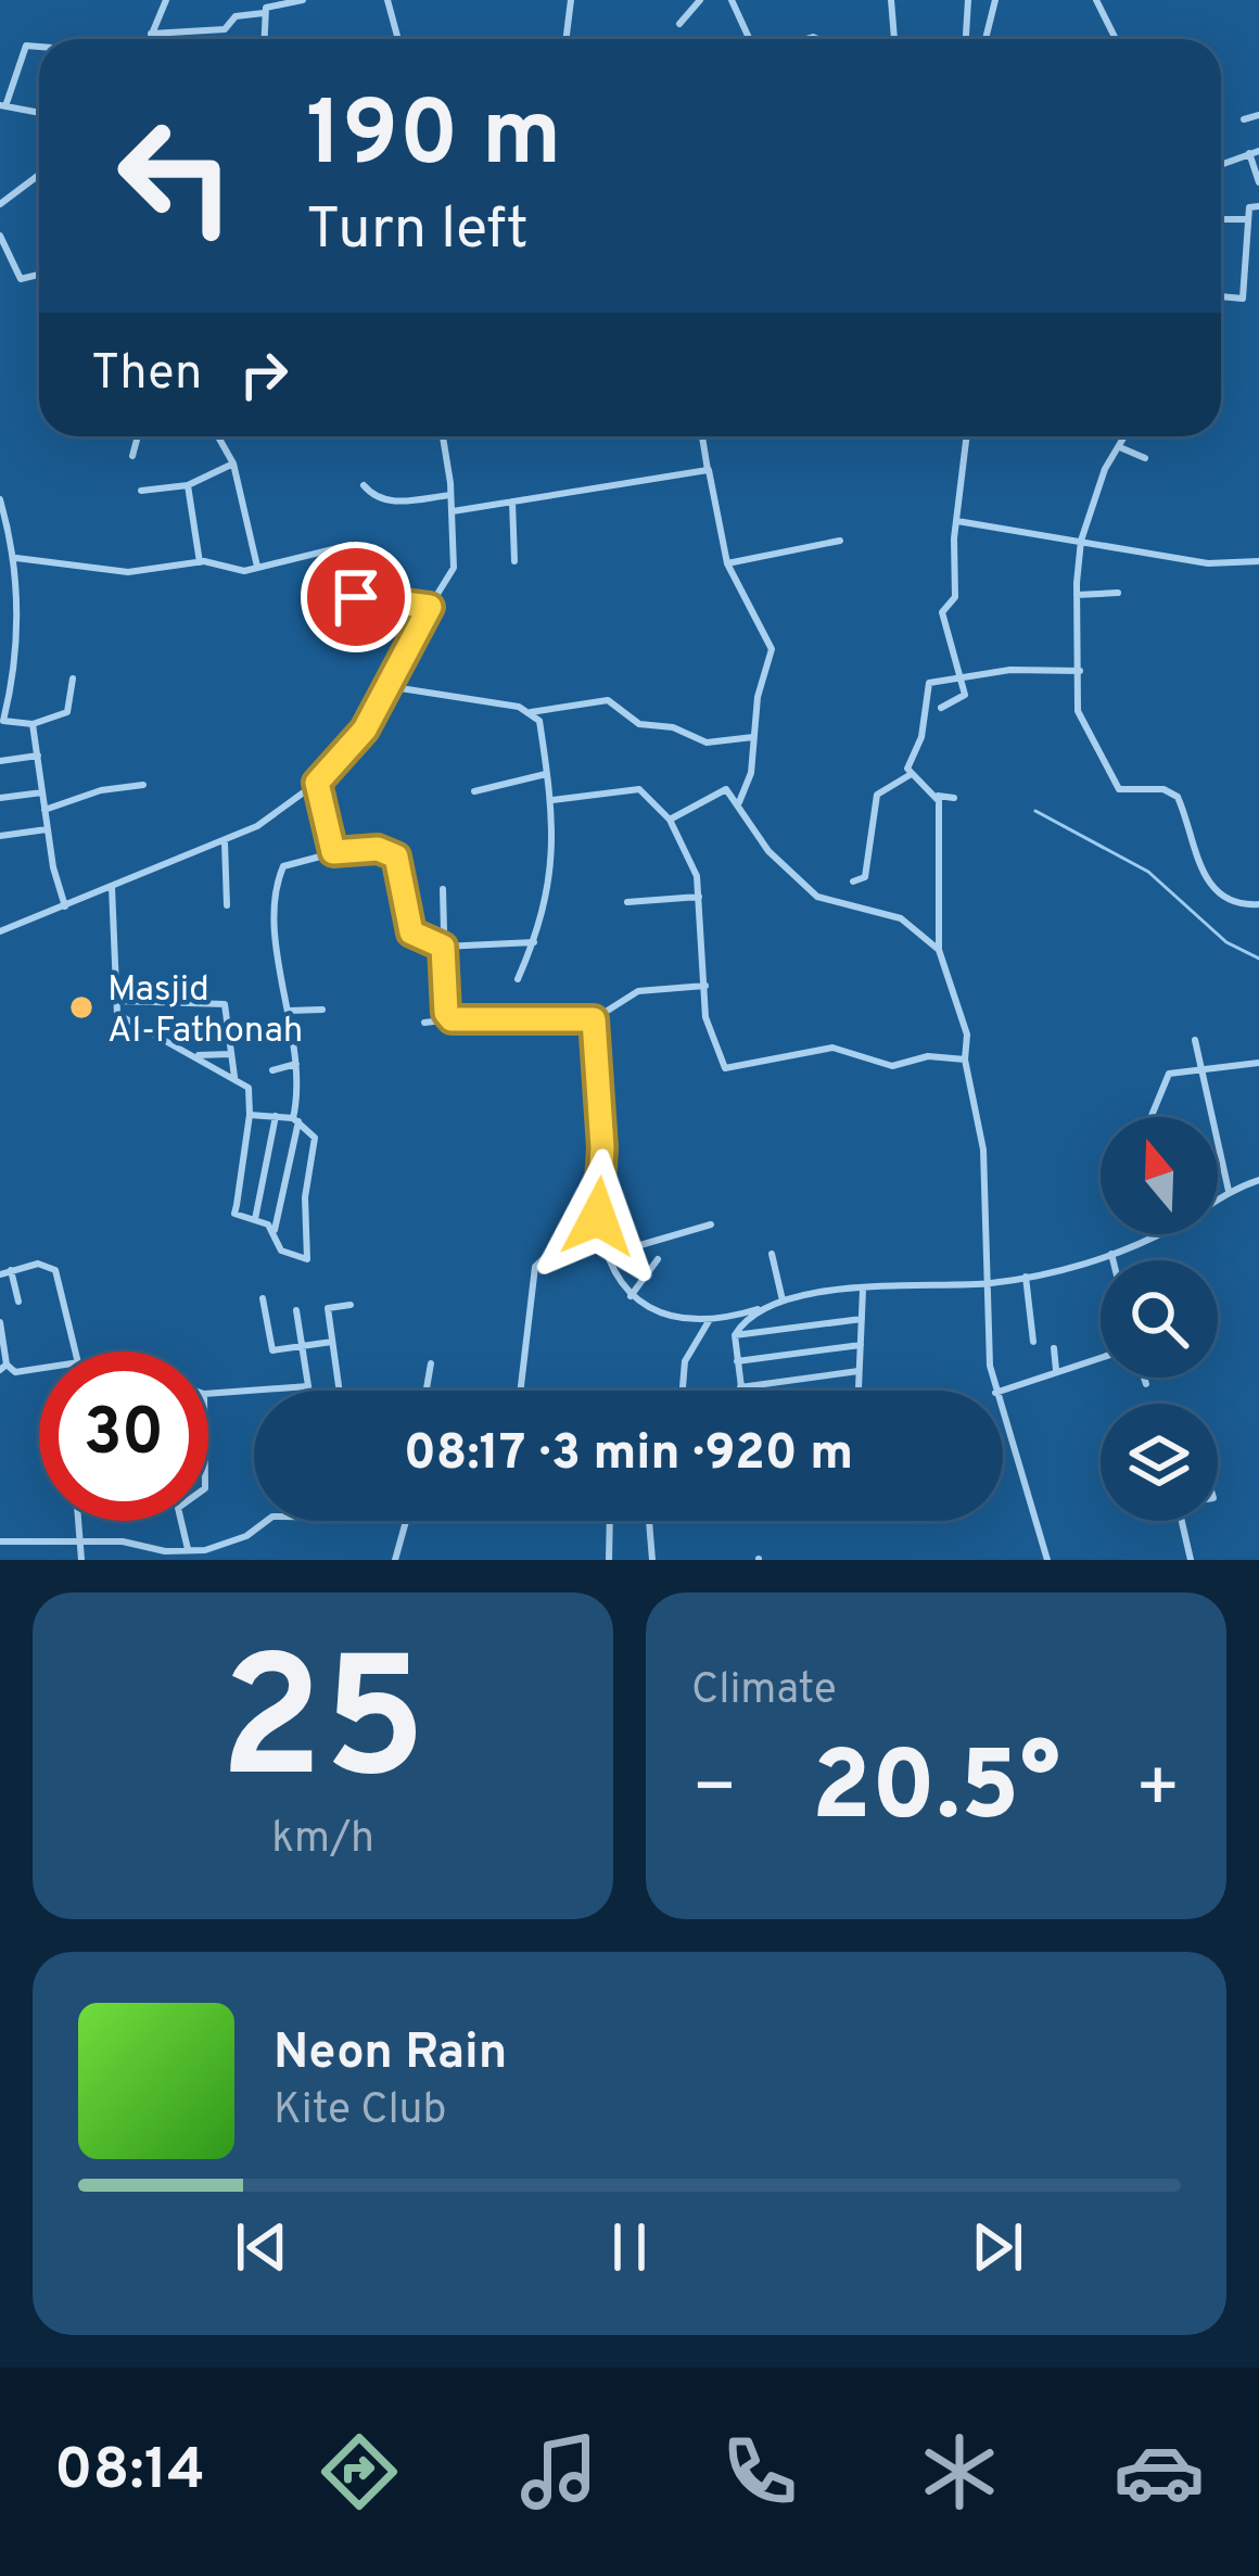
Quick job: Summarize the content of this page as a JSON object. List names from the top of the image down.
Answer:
{
  "places": ["Masjid Al-Fathonah"],
  "north": "top",
  "page": {
    "turn": ["190 m", "Turn left"],
    "then": "Then",
    "limit": "30",
    "trip": "08:17 · 3 min · 920 m",
    "tile": [
      ["25", "km/h"],
      "Climate"
    ],
    "heat": ["−", "20.5°", "+"],
    "song": ["Neon Rain", "Kite Club"],
    "tabs": "08:14"
  }
}
